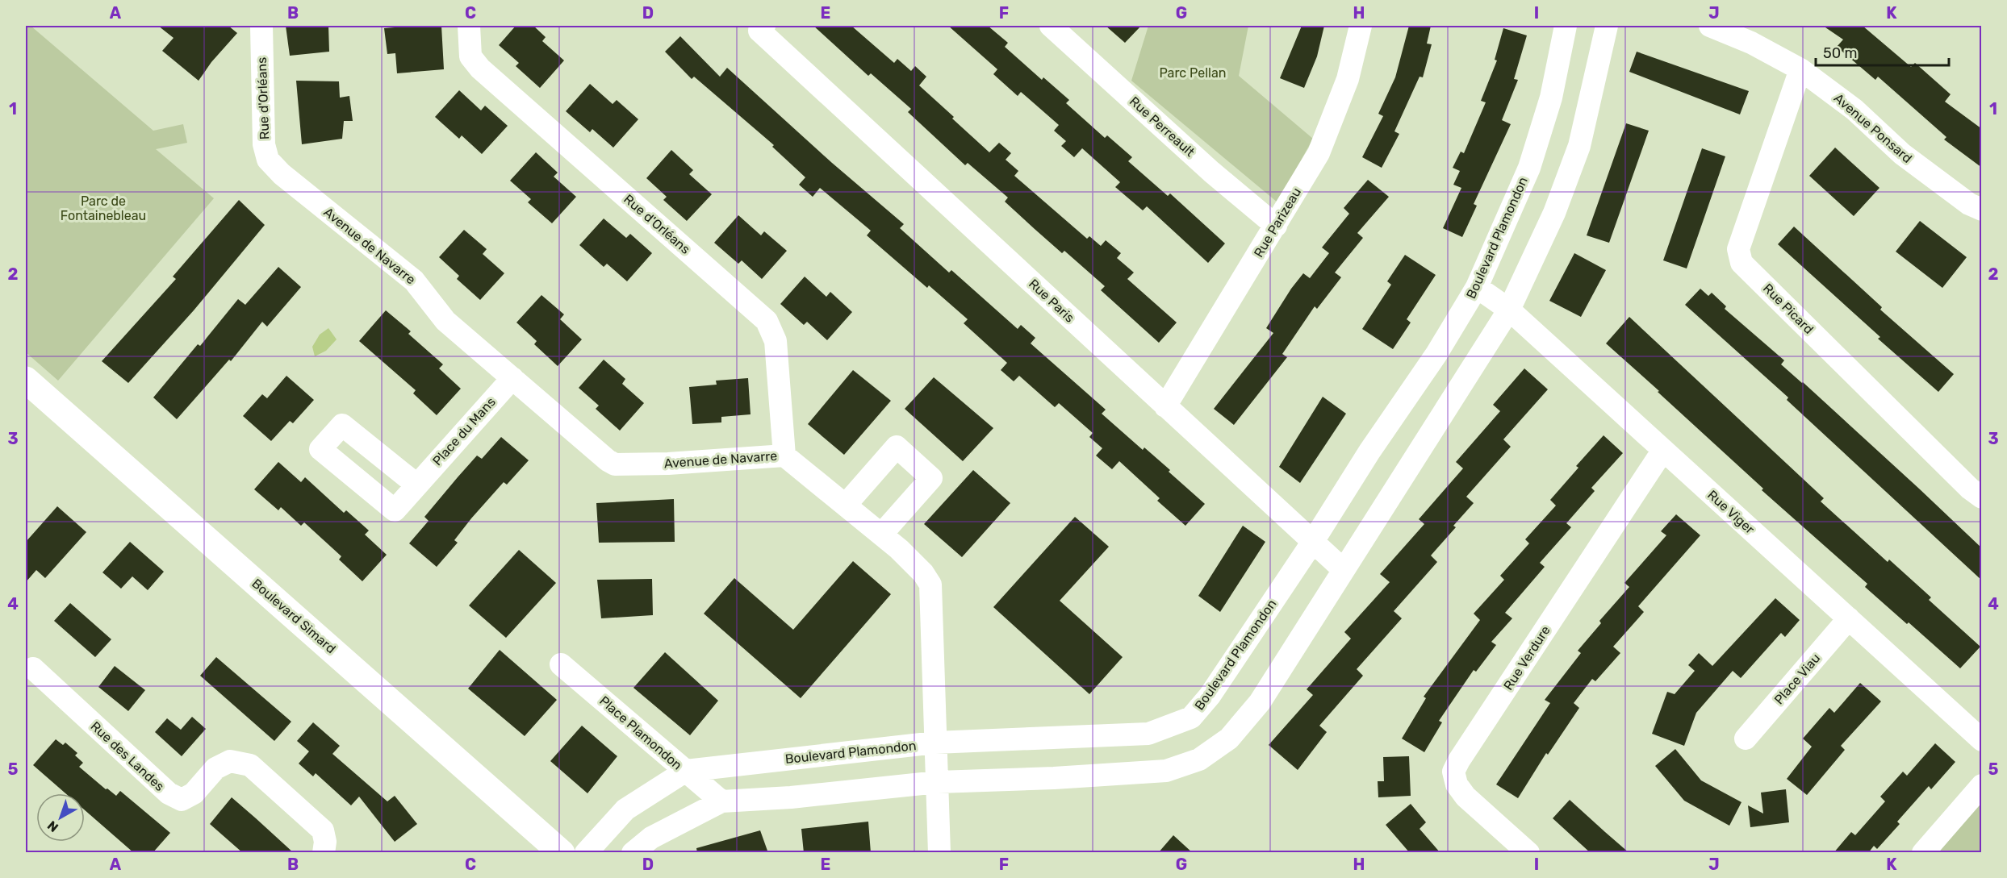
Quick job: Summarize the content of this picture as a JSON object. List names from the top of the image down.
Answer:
{
  "streets": {
    "main road": ["Boulevard Simard"],
    "street": [
      "Rue d'Orléans",
      "Rue Perreault",
      "Avenue Ponsard",
      "Rue Parizeau",
      "Boulevard Plamondon",
      "Avenue de Navarre",
      "Rue Paris",
      "Rue Picard",
      "Place du Mans",
      "Rue Viger",
      "Rue Verdure",
      "Place Viau",
      "Place Plamondon",
      "Rue des Landes"
    ]
  },
  "crossings": [
    ["Rue d'Orléans", "Avenue de Navarre"],
    ["Rue Perreault", "Rue Parizeau"],
    ["Avenue Ponsard", "Rue Picard"],
    ["Rue Parizeau", "Rue Paris"],
    ["Boulevard Plamondon", "Avenue de Navarre"],
    ["Boulevard Plamondon", "Rue Paris"],
    ["Boulevard Plamondon", "Rue Viger"],
    ["Boulevard Plamondon", "Place Plamondon"],
    ["Avenue de Navarre", "Place du Mans"],
    ["Rue Viger", "Rue Verdure"],
    ["Rue Viger", "Place Viau"]
  ],
  "parks": ["Parc Pellan", "Parc de Fontainebleau"],
  "scale_bar": "50 m",
  "north": "bottom left",
  "grid": {
    "columns": [
      "A",
      "B",
      "C",
      "D",
      "E",
      "F",
      "G",
      "H",
      "I",
      "J",
      "K"
    ],
    "rows": [
      "1",
      "2",
      "3",
      "4",
      "5"
    ]
  }
}
